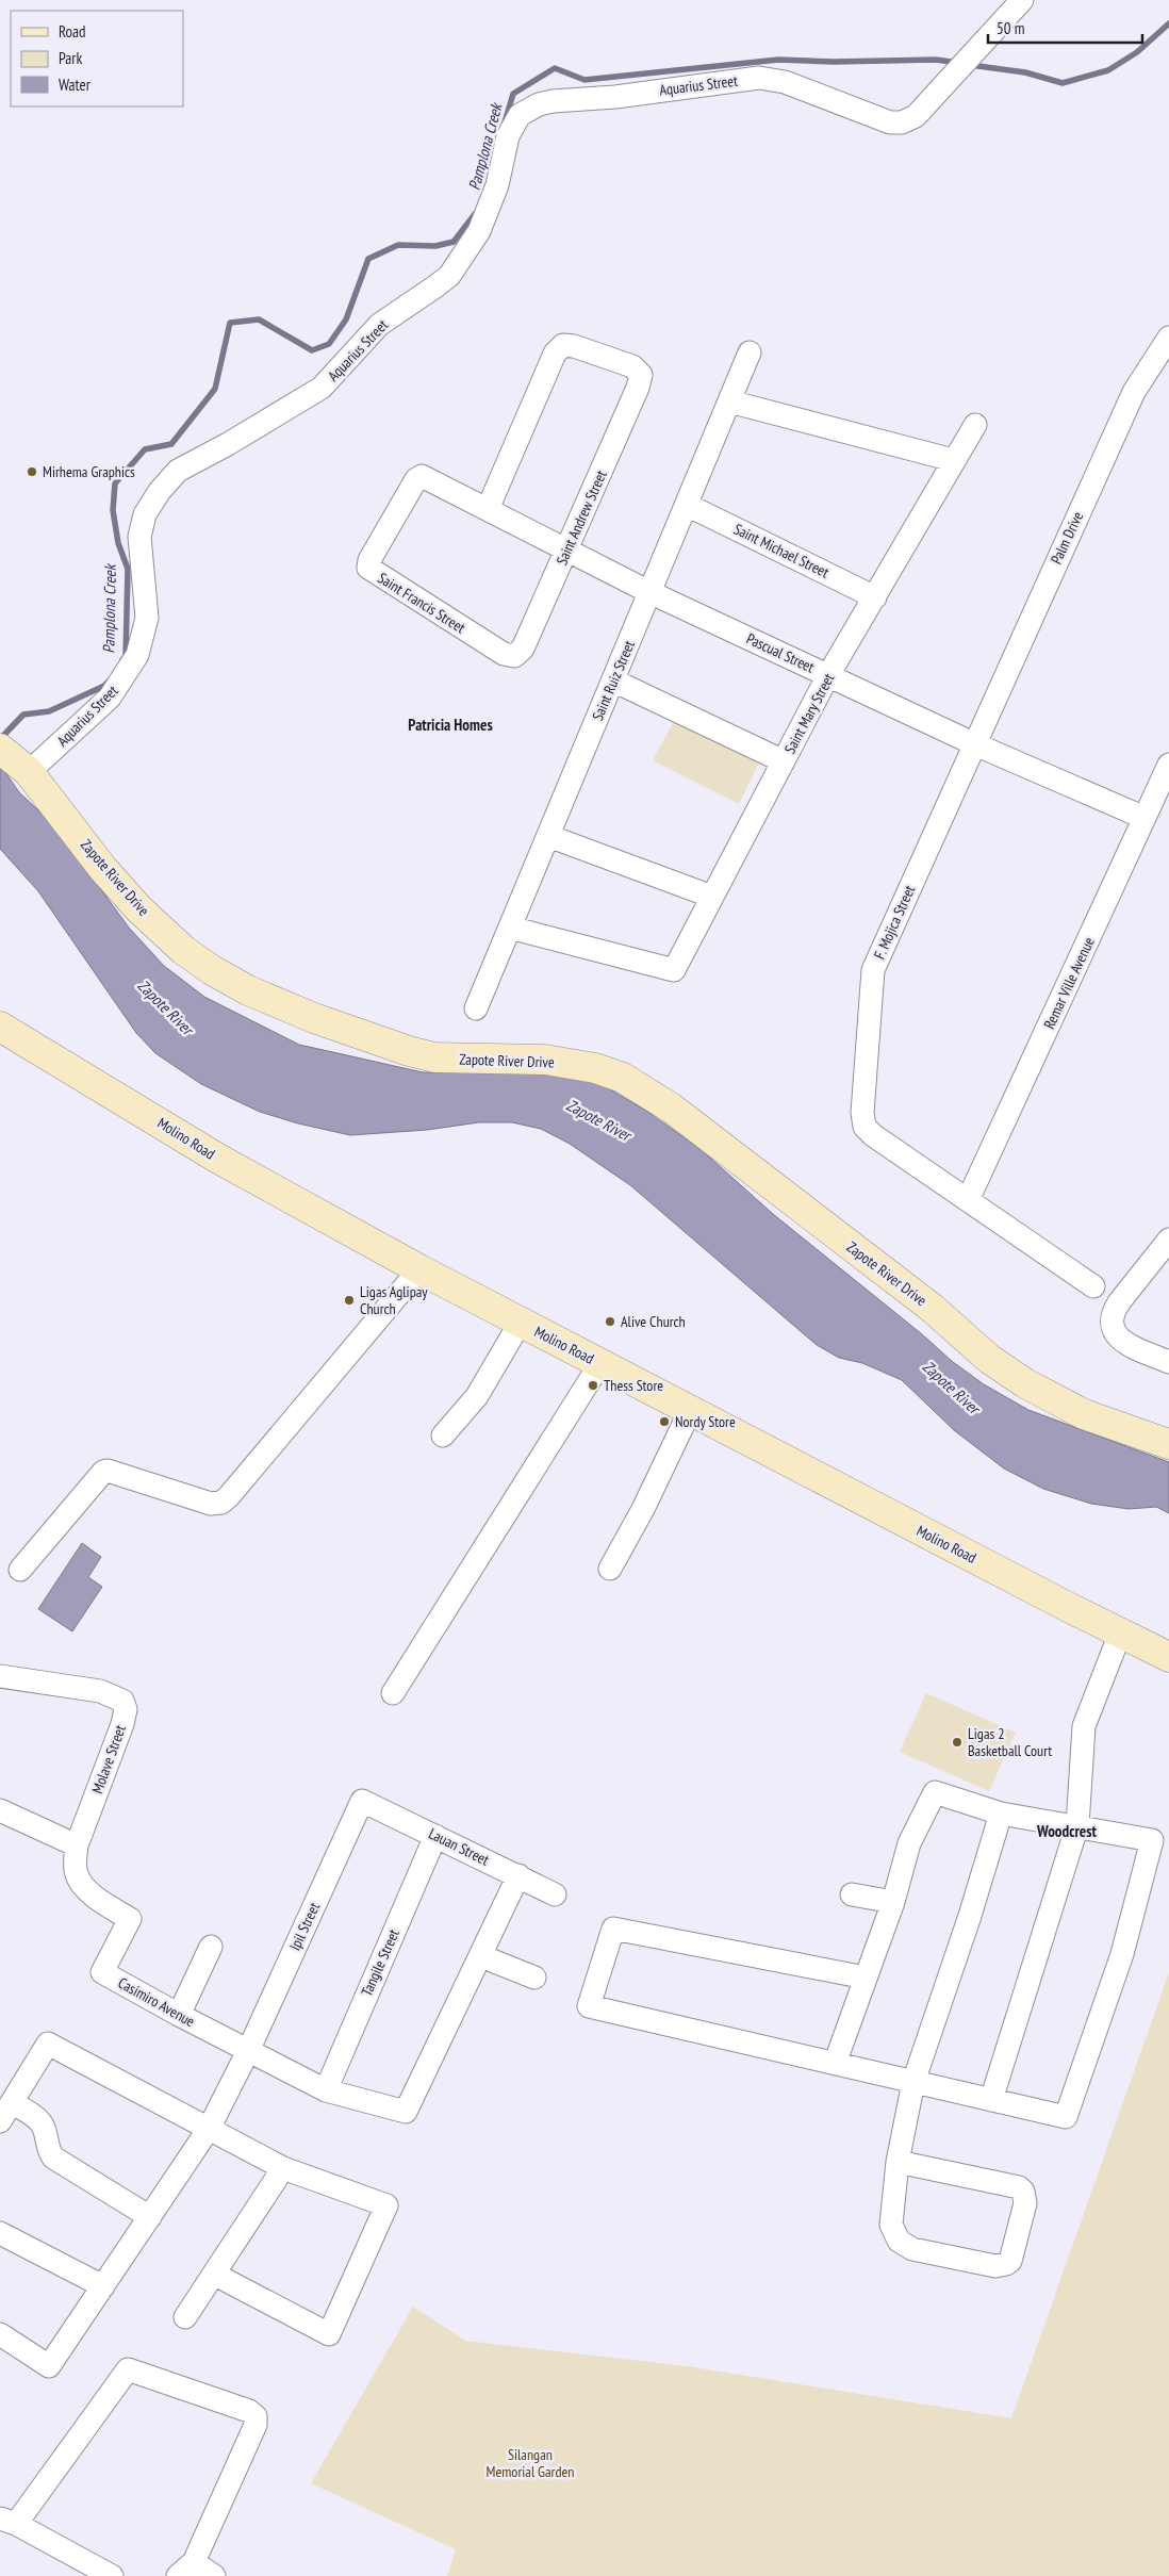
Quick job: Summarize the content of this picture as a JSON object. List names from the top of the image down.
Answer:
{
  "streets": {
    "main road": ["Zapote River Drive", "Molino Road"],
    "street": [
      "Aquarius Street",
      "Saint Andrew Street",
      "Palm Drive",
      "Saint Michael Street",
      "Saint Francis Street",
      "Pascual Street",
      "Saint Ruiz Street",
      "Saint Mary Street",
      "F. Mojica Street",
      "Remar Ville Avenue",
      "Molave Street",
      "Lauan Street",
      "Ipil Street",
      "Tangile Street",
      "Casimiro Avenue"
    ]
  },
  "crossings": [
    ["Aquarius Street", "Zapote River Drive"],
    ["Saint Andrew Street", "Saint Francis Street"],
    ["Saint Andrew Street", "Pascual Street"],
    ["Palm Drive", "Pascual Street"],
    ["Palm Drive", "F. Mojica Street"],
    ["Saint Michael Street", "Saint Ruiz Street"],
    ["Saint Michael Street", "Saint Mary Street"],
    ["Saint Francis Street", "Pascual Street"],
    ["Pascual Street", "Saint Ruiz Street"],
    ["Pascual Street", "Saint Mary Street"],
    ["Pascual Street", "F. Mojica Street"],
    ["Pascual Street", "Remar Ville Avenue"],
    ["Saint Ruiz Street", "Saint Mary Street"],
    ["F. Mojica Street", "Remar Ville Avenue"],
    ["Molave Street", "Casimiro Avenue"],
    ["Lauan Street", "Ipil Street"],
    ["Lauan Street", "Tangile Street"],
    ["Ipil Street", "Casimiro Avenue"],
    ["Tangile Street", "Casimiro Avenue"]
  ],
  "districts": ["Patricia Homes", "Woodcrest"],
  "water": ["Pamplona Creek", "Zapote River"],
  "parks": ["Silangan Memorial Garden"],
  "places": [
    "Mirhema Graphics",
    "Ligas Aglipay Church",
    "Alive Church",
    "Thess Store",
    "Nordy Store",
    "Ligas 2 Basketball Court"
  ],
  "legend": ["Road", "Park", "Water"],
  "scale_bar": "50 m"
}
